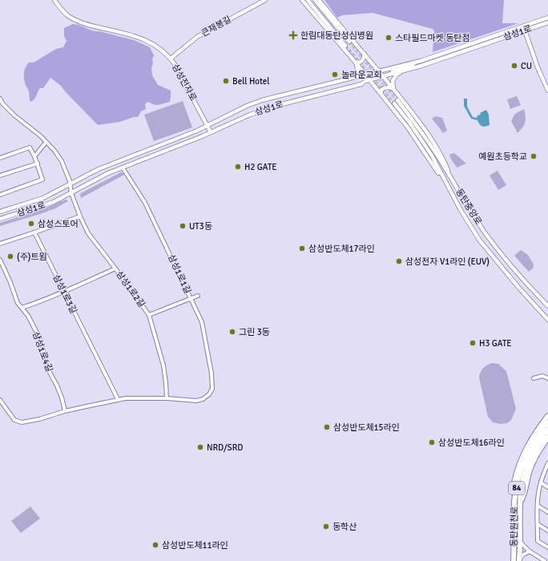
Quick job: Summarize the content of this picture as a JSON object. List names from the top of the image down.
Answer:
{
  "streets": {
    "main road": ["84", "동탄원천로"],
    "street": [
      "큰재봉길",
      "삼성1로",
      "삼성전자로",
      "동탄중앙로",
      "삼성1로1길",
      "삼성1로2길",
      "삼성1로3길",
      "삼성1로4길"
    ]
  },
  "crossings": [
    ["큰재봉길", "삼성전자로"],
    ["삼성1로", "삼성전자로"],
    ["삼성1로", "삼성1로1길"],
    ["삼성1로", "삼성1로2길"],
    ["삼성1로1길", "삼성1로2길"]
  ],
  "places": {
    "health": ["한림대동탄성심병원"],
    "other": [
      "스타필드마켓 동탄점",
      "CU",
      "놀라운교회",
      "Bell Hotel",
      "예원초등학교",
      "H2 GATE",
      "삼성스토어",
      "UT3동",
      "삼성반도체17라인",
      "(주)트윔",
      "삼성전자 V1라인 (EUV)",
      "그린 3동",
      "H3 GATE",
      "삼성반도체15라인",
      "삼성반도체16라인",
      "NRD/SRD",
      "동학산",
      "삼성반도체11라인"
    ]
  }
}
